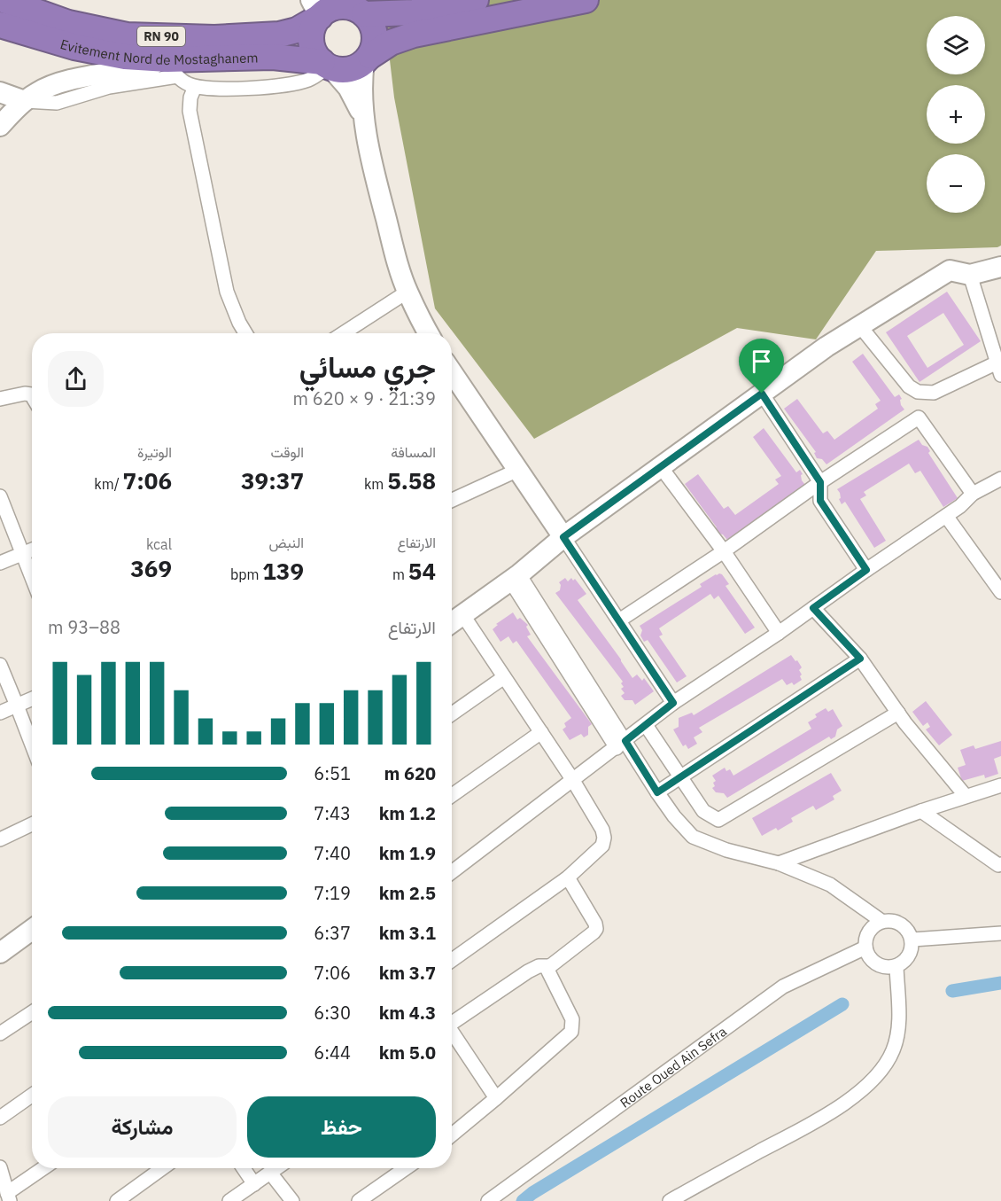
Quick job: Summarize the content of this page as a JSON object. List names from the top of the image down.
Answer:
{
  "streets": {
    "highway": ["RN 90", "Evitement Nord de Mostaghanem"],
    "street": ["Route Oued Ain Sefra"]
  },
  "page": {
    "map_buttons": ["+", "−"],
    "heading": ["جري مسائي", "21:39 · 9 × 620 m"],
    "stats": [
      ["المسافة", "5.58 km"],
      ["الوقت", "39:37"],
      ["الوتيرة", "7:06 /km"],
      ["الارتفاع", "54 m"],
      ["النبض", "139 bpm"],
      ["kcal", "369"]
    ],
    "chart": ["الارتفاع", "88–93 m"],
    "list": [
      {
        "name": "620 m",
        "note": "6:51"
      },
      {
        "name": "1.2 km",
        "note": "7:43"
      },
      {
        "name": "1.9 km",
        "note": "7:40"
      },
      {
        "name": "2.5 km",
        "note": "7:19"
      },
      {
        "name": "3.1 km",
        "note": "6:37"
      },
      {
        "name": "3.7 km",
        "note": "7:06"
      },
      {
        "name": "4.3 km",
        "note": "6:30"
      },
      {
        "name": "5.0 km",
        "note": "6:44"
      }
    ],
    "buttons": ["حفظ", "مشاركة"]
  }
}
